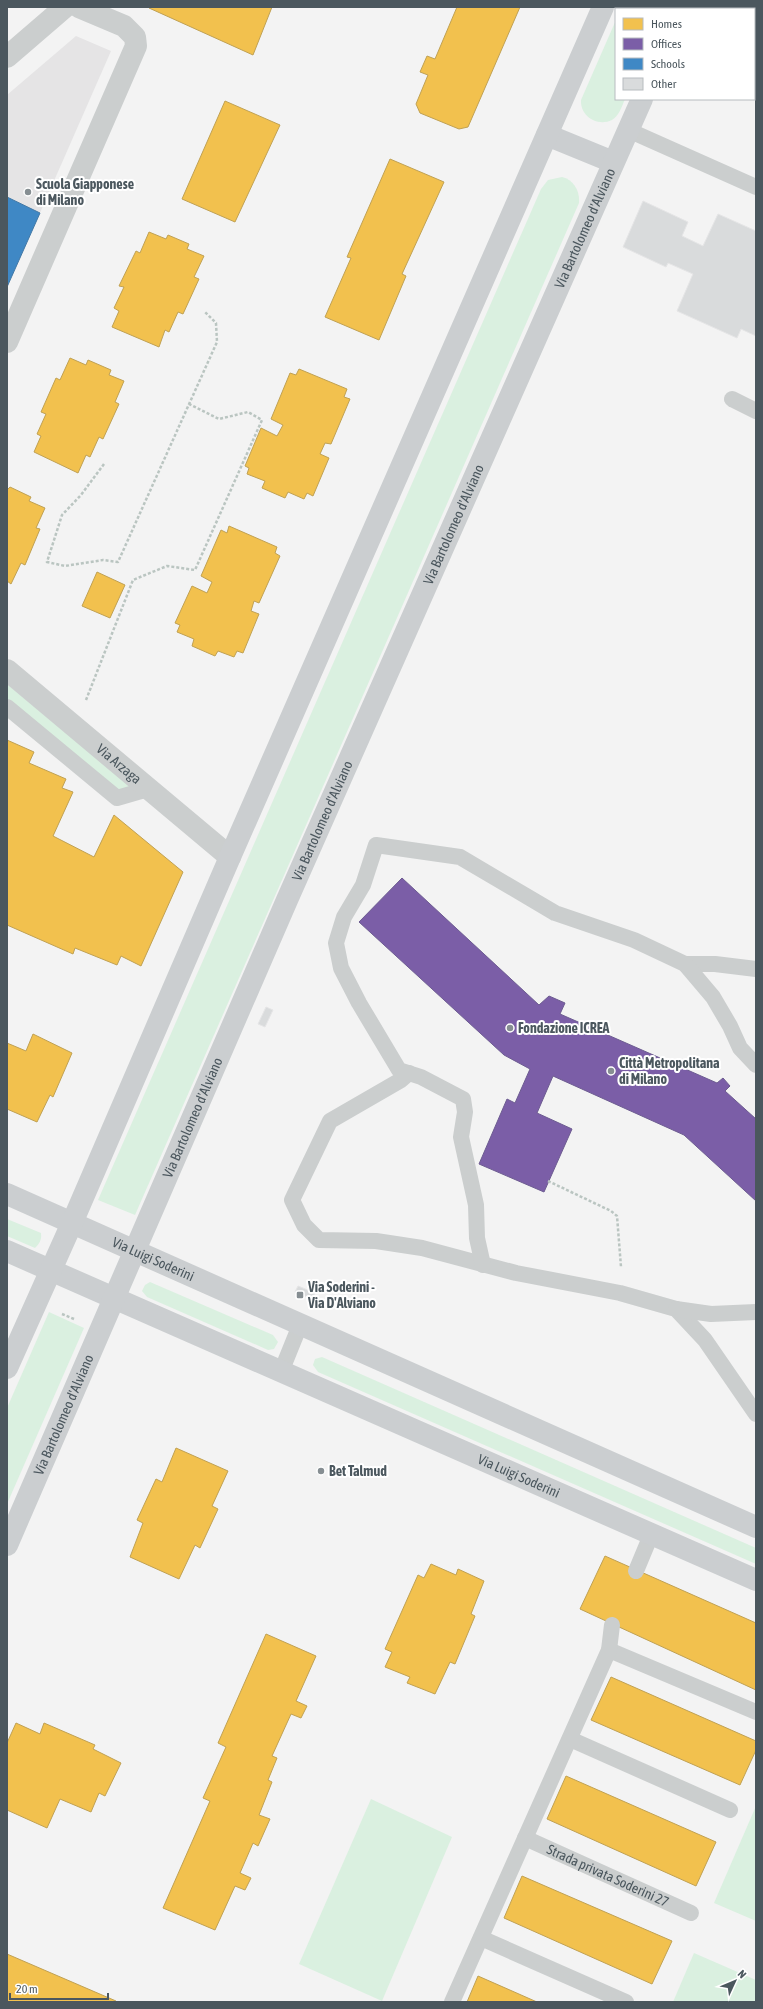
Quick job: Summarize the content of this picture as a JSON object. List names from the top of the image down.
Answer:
{
  "streets": {
    "main road": ["Via Bartolomeo d'Alviano", "Via Luigi Soderini"],
    "street": ["Via Arzaga"],
    "lane": ["Strada privata Soderini 27"]
  },
  "crossings": [
    ["Via Bartolomeo d'Alviano", "Via Luigi Soderini"]
  ],
  "places": {
    "other": [
      "Scuola Giapponese di Milano",
      "Fondazione ICREA",
      "Città Metropolitana di Milano",
      "Bet Talmud"
    ],
    "transit": ["Via Soderini - Via D'Alviano"]
  },
  "legend": [
    "Homes",
    "Offices",
    "Schools",
    "Other"
  ],
  "scale_bar": "20 m",
  "north": "top right"
}
